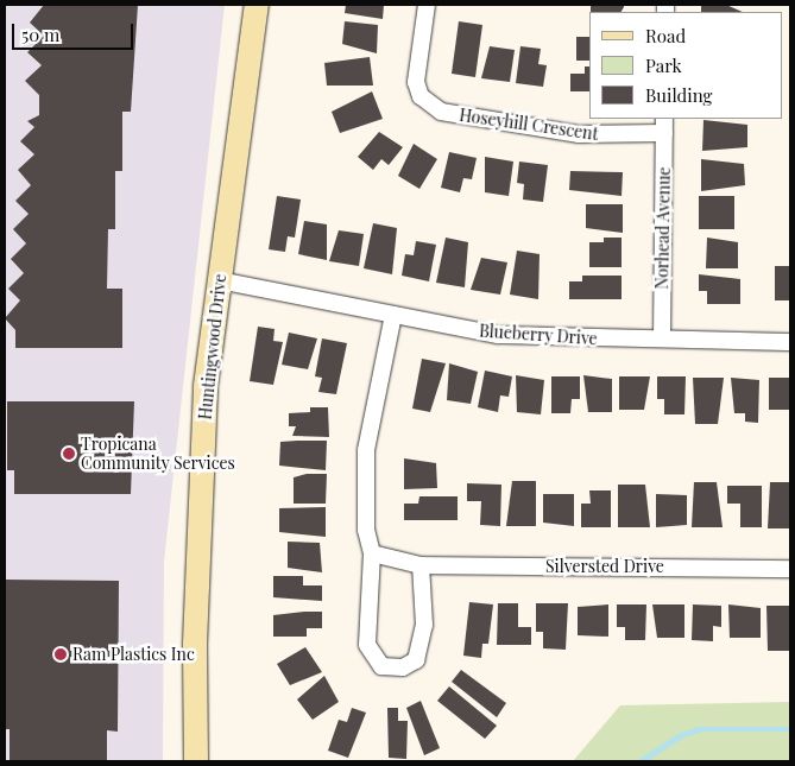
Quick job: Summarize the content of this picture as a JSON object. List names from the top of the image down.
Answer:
{
  "streets": {
    "street": [
      "Hoseyhill Crescent",
      "Norhead Avenue",
      "Blueberry Drive",
      "Huntingwood Drive",
      "Silversted Drive"
    ]
  },
  "crossings": [
    ["Hoseyhill Crescent", "Norhead Avenue"],
    ["Norhead Avenue", "Blueberry Drive"],
    ["Blueberry Drive", "Huntingwood Drive"]
  ],
  "places": ["Tropicana Community Services", "Ram Plastics Inc"],
  "legend": ["Road", "Park", "Building"],
  "scale_bar": "50 m"
}
